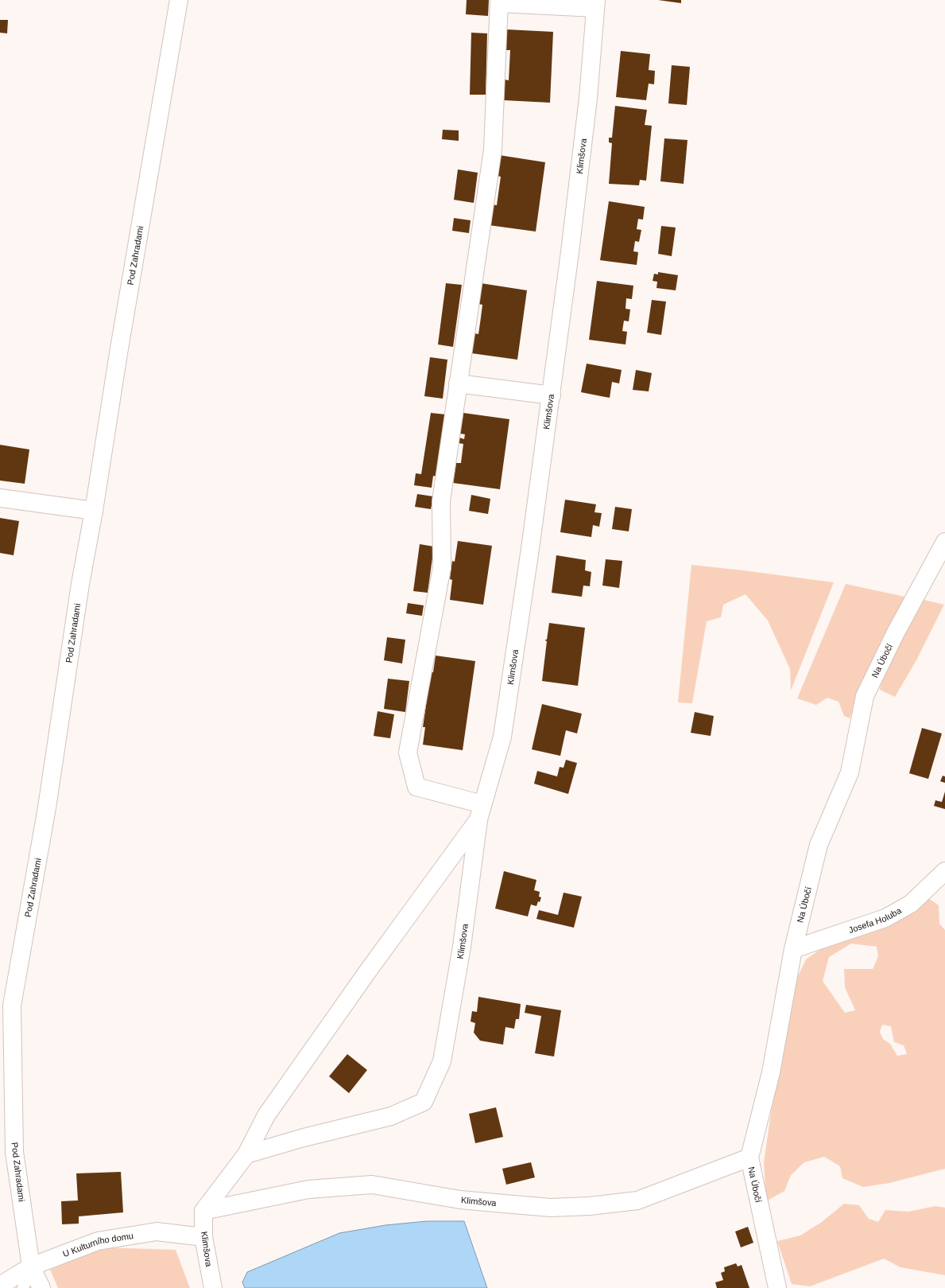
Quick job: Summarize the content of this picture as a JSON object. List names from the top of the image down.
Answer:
{
  "streets": {
    "street": [
      "Klimšova",
      "Pod Zahradami",
      "Na Úbočí",
      "Josefa Holuba",
      "U Kulturního domu"
    ]
  },
  "crossings": [
    ["Klimšova", "Na Úbočí"],
    ["Klimšova", "U Kulturního domu"],
    ["Pod Zahradami", "U Kulturního domu"],
    ["Na Úbočí", "Josefa Holuba"]
  ]
}
